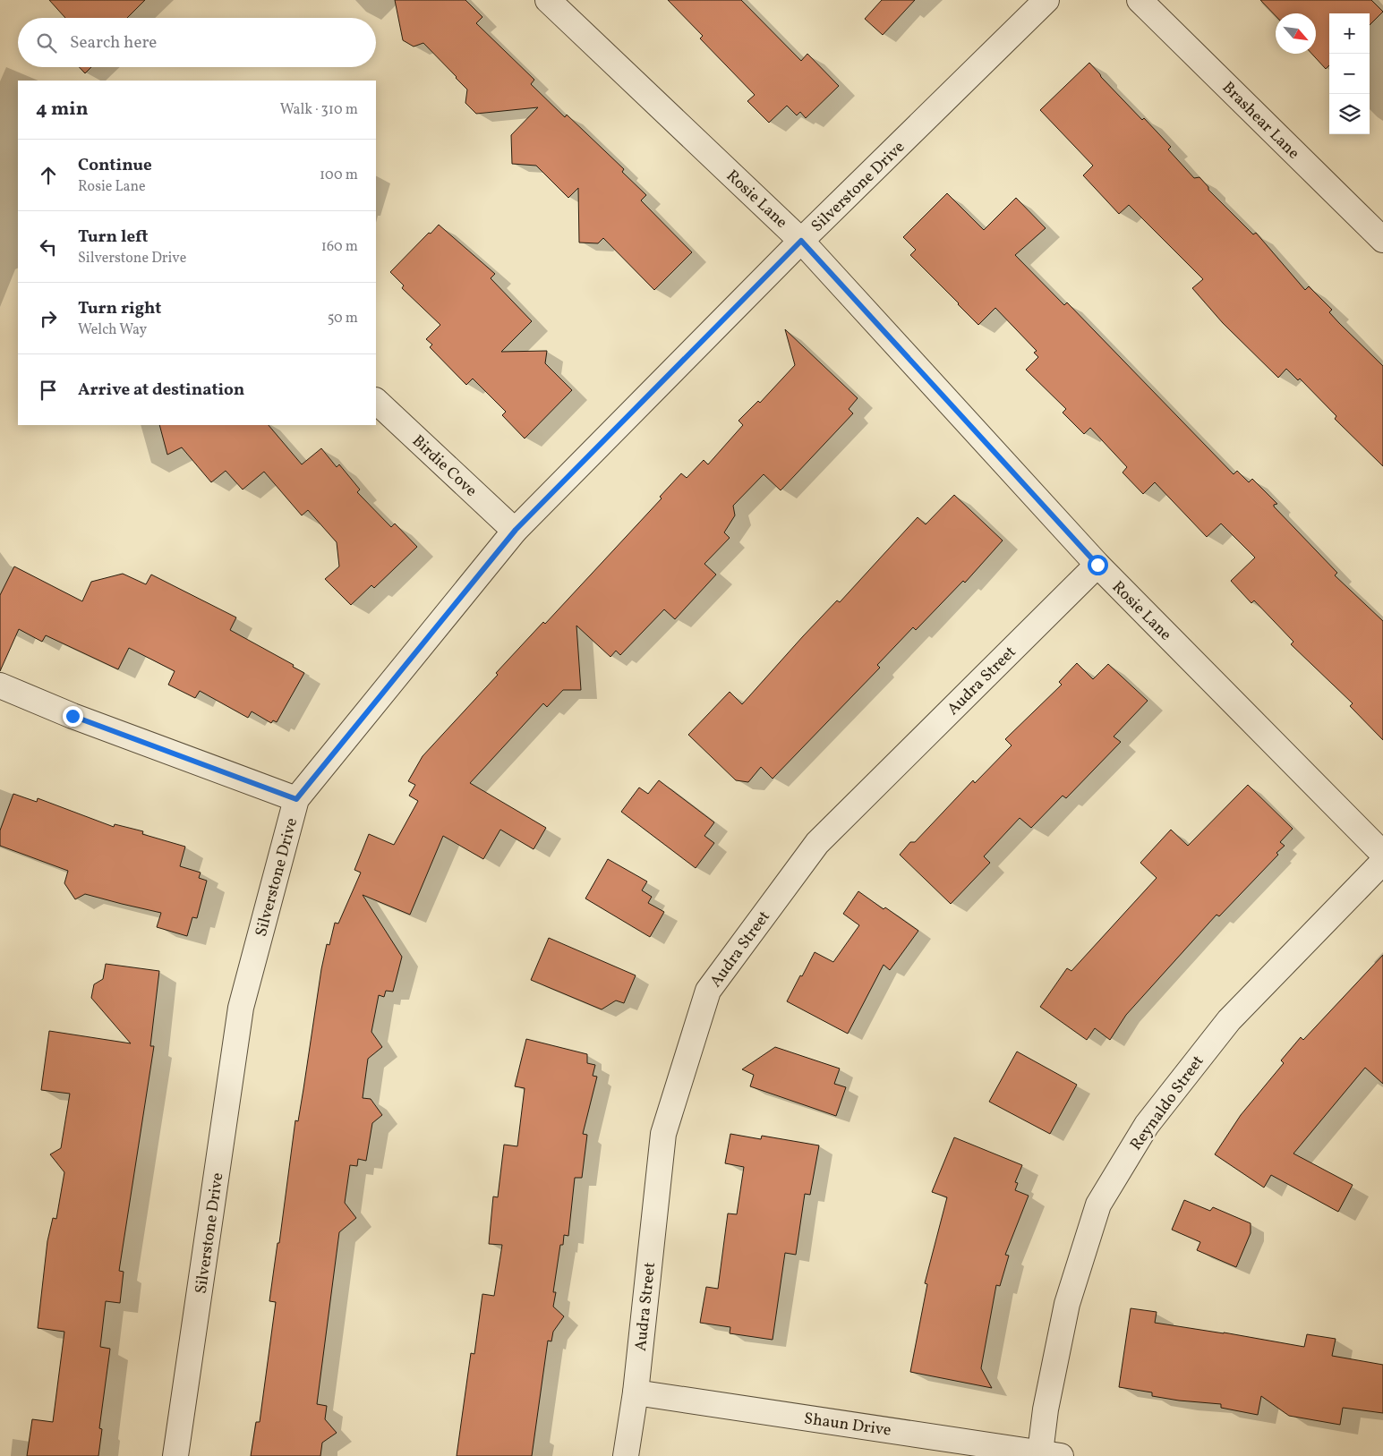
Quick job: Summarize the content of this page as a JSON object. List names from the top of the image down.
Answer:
{
  "streets": {
    "street": [
      "Brashear Lane",
      "Silverstone Drive",
      "Rosie Lane",
      "Birdie Cove",
      "Audra Street",
      "Reynaldo Street",
      "Shaun Drive"
    ]
  },
  "crossings": [
    ["Silverstone Drive", "Rosie Lane"],
    ["Silverstone Drive", "Birdie Cove"],
    ["Rosie Lane", "Audra Street"],
    ["Audra Street", "Shaun Drive"],
    ["Reynaldo Street", "Shaun Drive"]
  ],
  "north": "bottom right",
  "page": {
    "map_buttons": ["+", "−"],
    "search": "Search here",
    "heading": ["4 min", "Walk · 310 m"],
    "list": [
      ["Continue", "Rosie Lane", "100 m"],
      ["Turn left", "Silverstone Drive", "160 m"],
      ["Turn right", "Welch Way", "50 m"],
      "Arrive at destination"
    ]
  }
}
